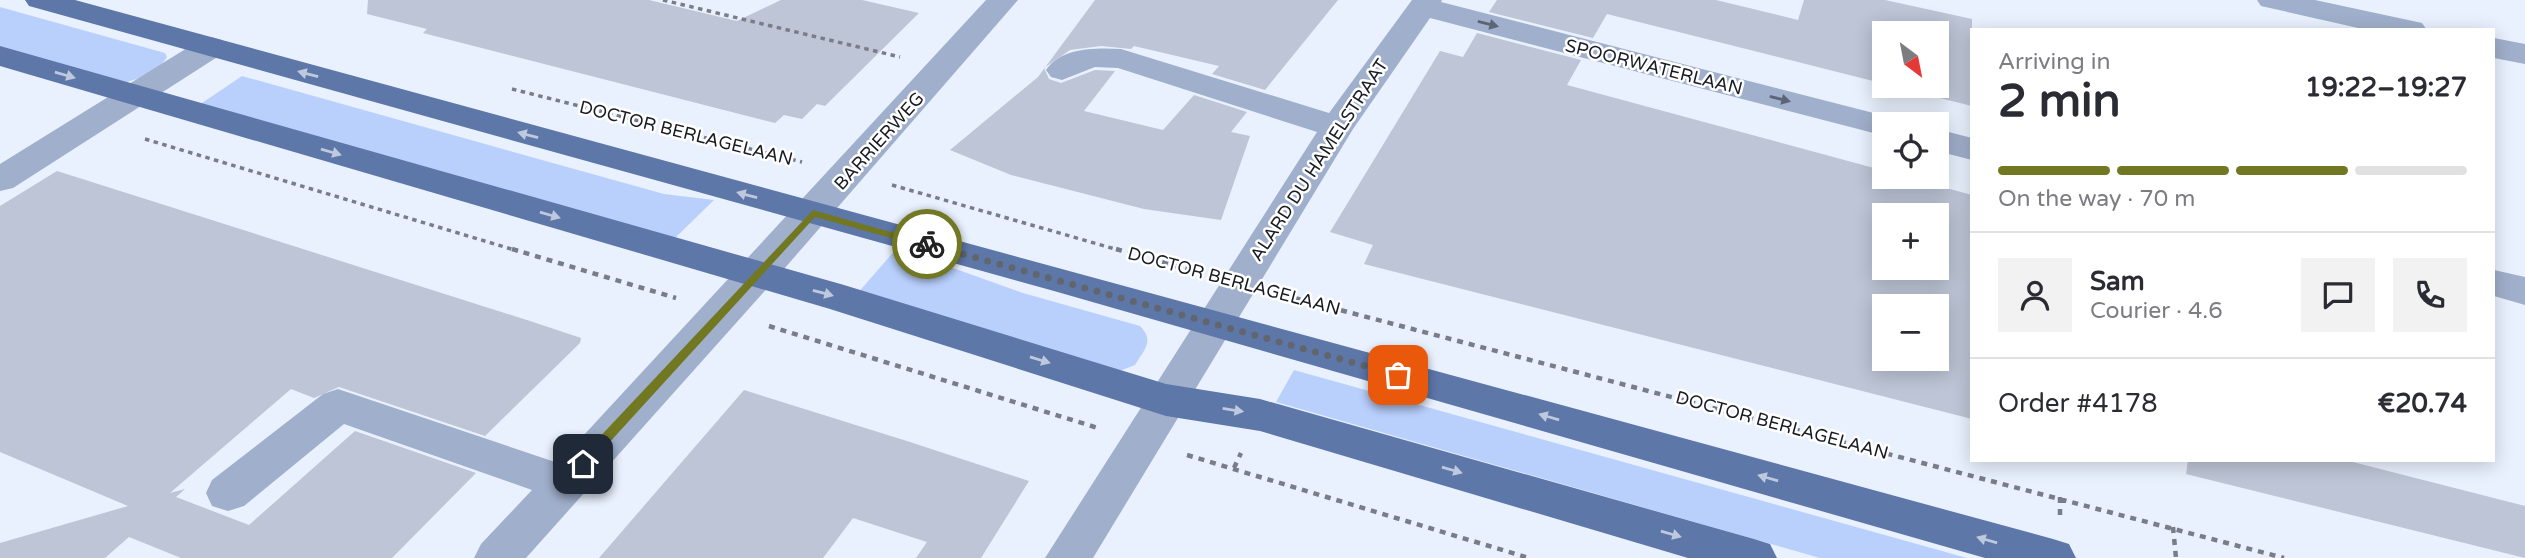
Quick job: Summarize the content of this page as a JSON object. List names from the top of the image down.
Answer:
{
  "streets": {
    "street": ["SPOORWATERLAAN", "BARRIERWEG", "ALARD DU HAMELSTRAAT"],
    "path": ["DOCTOR BERLAGELAAN"]
  },
  "crossings": [
    ["SPOORWATERLAAN", "ALARD DU HAMELSTRAAT"],
    ["DOCTOR BERLAGELAAN", "BARRIERWEG"],
    ["DOCTOR BERLAGELAAN", "ALARD DU HAMELSTRAAT"]
  ],
  "one_way": ["SPOORWATERLAAN"],
  "north": "bottom right",
  "page": {
    "map_buttons": ["+", "−"],
    "heading": ["2 min", "Arriving in", "19:22–19:27"],
    "panel": [
      "Sam",
      "Courier · 4.6",
      "Order #4178",
      "€20.74"
    ],
    "bar": "On the way · 70 m"
  }
}
